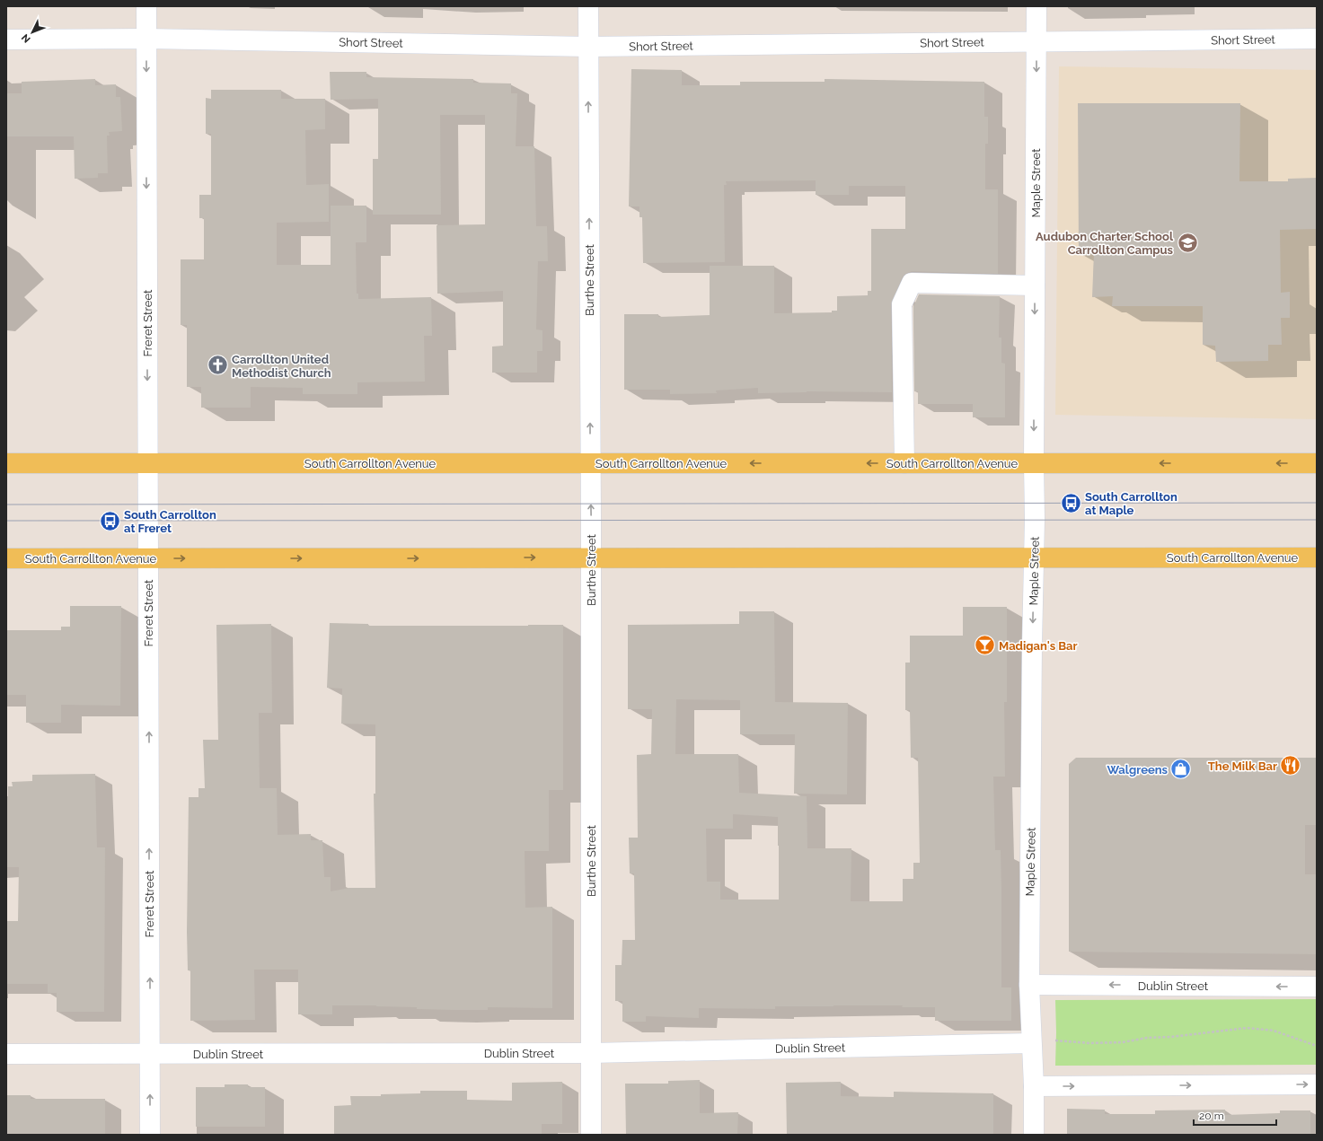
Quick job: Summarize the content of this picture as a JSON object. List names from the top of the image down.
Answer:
{
  "streets": {
    "main road": ["South Carrollton Avenue"],
    "street": [
      "Short Street",
      "Maple Street",
      "Burthe Street",
      "Freret Street",
      "Dublin Street"
    ]
  },
  "crossings": [
    ["Short Street", "Maple Street"],
    ["Short Street", "Burthe Street"],
    ["Short Street", "Freret Street"],
    ["Maple Street", "South Carrollton Avenue"],
    ["Maple Street", "Dublin Street"],
    ["Burthe Street", "South Carrollton Avenue"],
    ["Burthe Street", "Dublin Street"],
    ["Freret Street", "South Carrollton Avenue"],
    ["Freret Street", "Dublin Street"]
  ],
  "one_way": ["Maple Street", "Burthe Street"],
  "places": {
    "school or university": ["Audubon Charter School Carrollton Campus"],
    "church": ["Carrollton United Methodist Church"],
    "bus stop": ["South Carrollton at Maple", "South Carrollton at Freret"],
    "bar": ["Madigan's Bar"],
    "restaurant": ["The Milk Bar"],
    "shop": ["Walgreens"]
  },
  "scale_bar": "20 m",
  "north": "bottom left"
}
